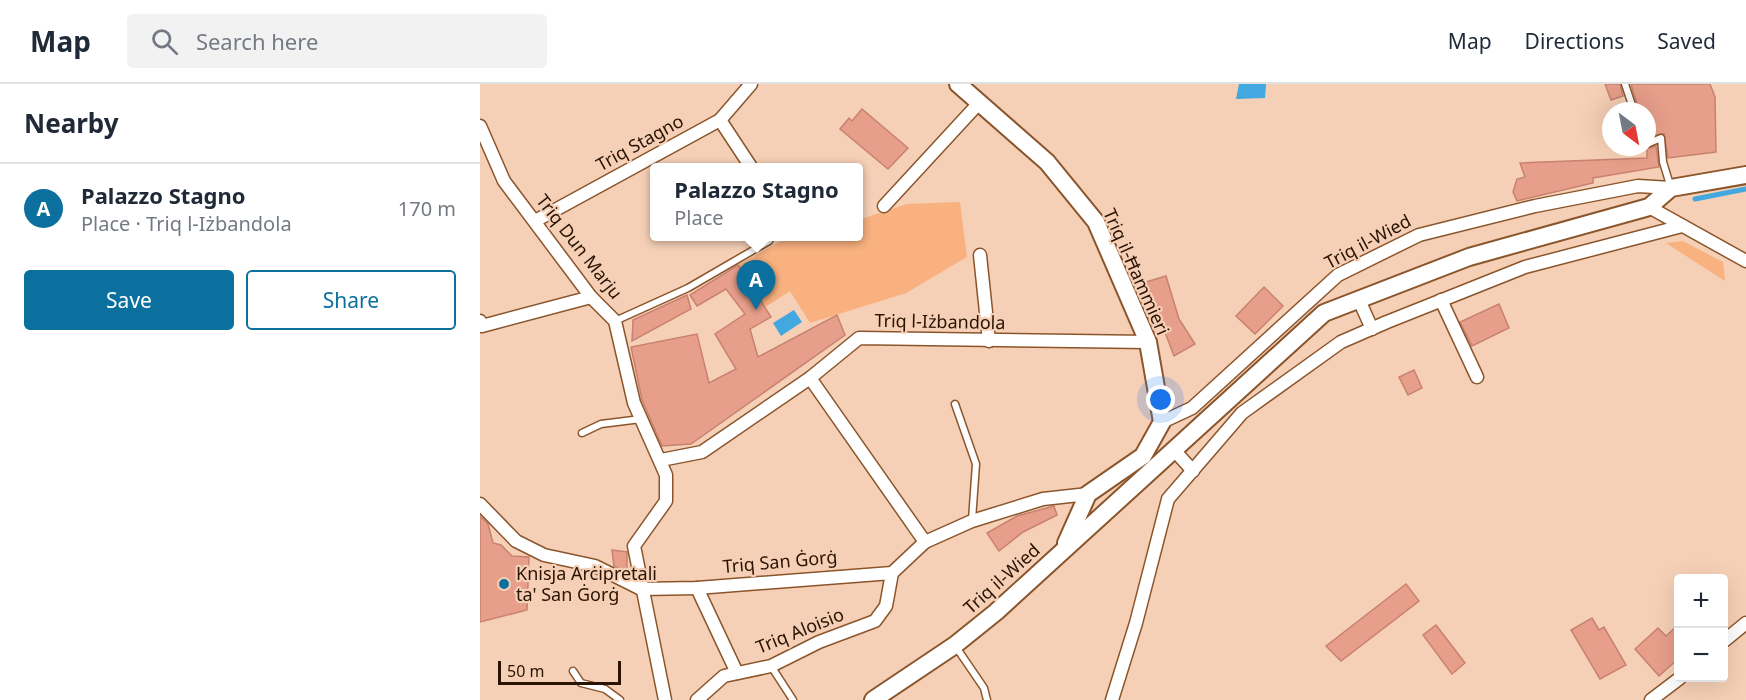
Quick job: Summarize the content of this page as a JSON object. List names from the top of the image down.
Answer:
{
  "streets": {
    "street": [
      "Triq Stagno",
      "Triq il-Wied",
      "Triq Dun Marju",
      "Triq il-Ħammieri",
      "Triq l-Iżbandola",
      "Triq San Ġorġ",
      "Triq Aloisio"
    ]
  },
  "crossings": [
    ["Triq Stagno", "Triq Dun Marju"],
    ["Triq il-Wied", "Triq il-Ħammieri"],
    ["Triq Dun Marju", "Triq l-Iżbandola"],
    ["Triq Dun Marju", "Triq San Ġorġ"],
    ["Triq il-Ħammieri", "Triq l-Iżbandola"],
    ["Triq San Ġorġ", "Triq Aloisio"]
  ],
  "places": ["Knisja Arċipretali ta' San Ġorġ"],
  "scale_bar": "50 m",
  "north": "bottom right",
  "page": {
    "header": "Map",
    "search": "Search here",
    "nav": ["Map", "Directions", "Saved"],
    "heading": "Nearby",
    "list": [
      {
        "mark": "A",
        "name": "Palazzo Stagno",
        "note": "Place · Triq l-Iżbandola",
        "value": "170 m"
      }
    ],
    "popup": ["Palazzo Stagno", "Place"],
    "buttons": ["Save", "Share"],
    "pins": "A",
    "map_buttons": ["+", "−"],
    "scale": "50 m"
  }
}
